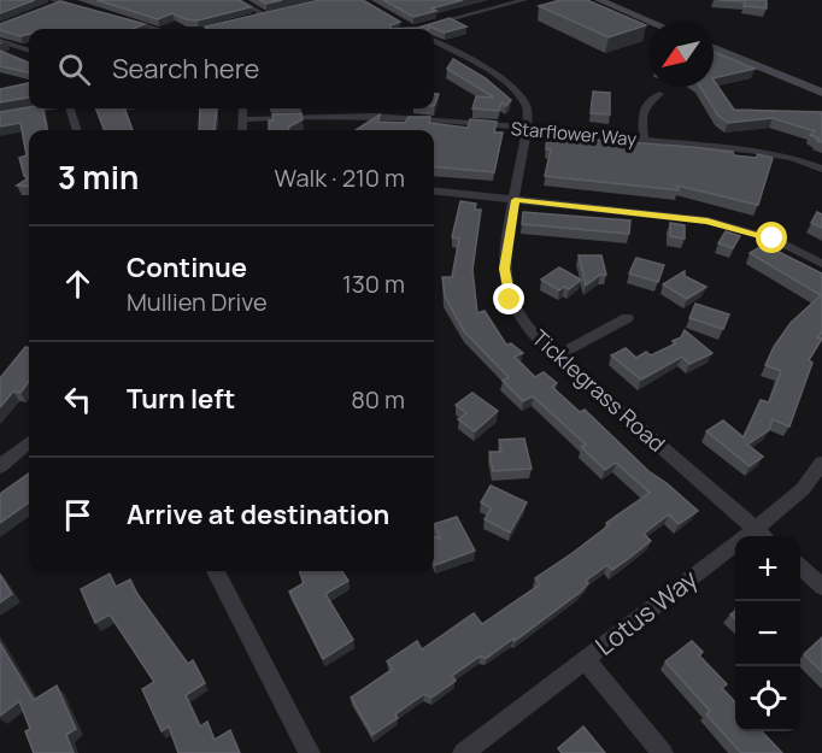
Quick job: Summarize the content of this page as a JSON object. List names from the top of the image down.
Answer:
{
  "streets": {
    "street": ["Starflower Way", "Ticklegrass Road", "Lotus Way"]
  },
  "crossings": [
    ["Starflower Way", "Ticklegrass Road"],
    ["Ticklegrass Road", "Lotus Way"]
  ],
  "north": "bottom left",
  "page": {
    "search": "Search here",
    "heading": ["3 min", "Walk · 210 m"],
    "list": [
      ["Continue", "Mullien Drive", "130 m"],
      ["Turn left", "80 m"],
      "Arrive at destination"
    ],
    "map_buttons": ["+", "−"]
  }
}
